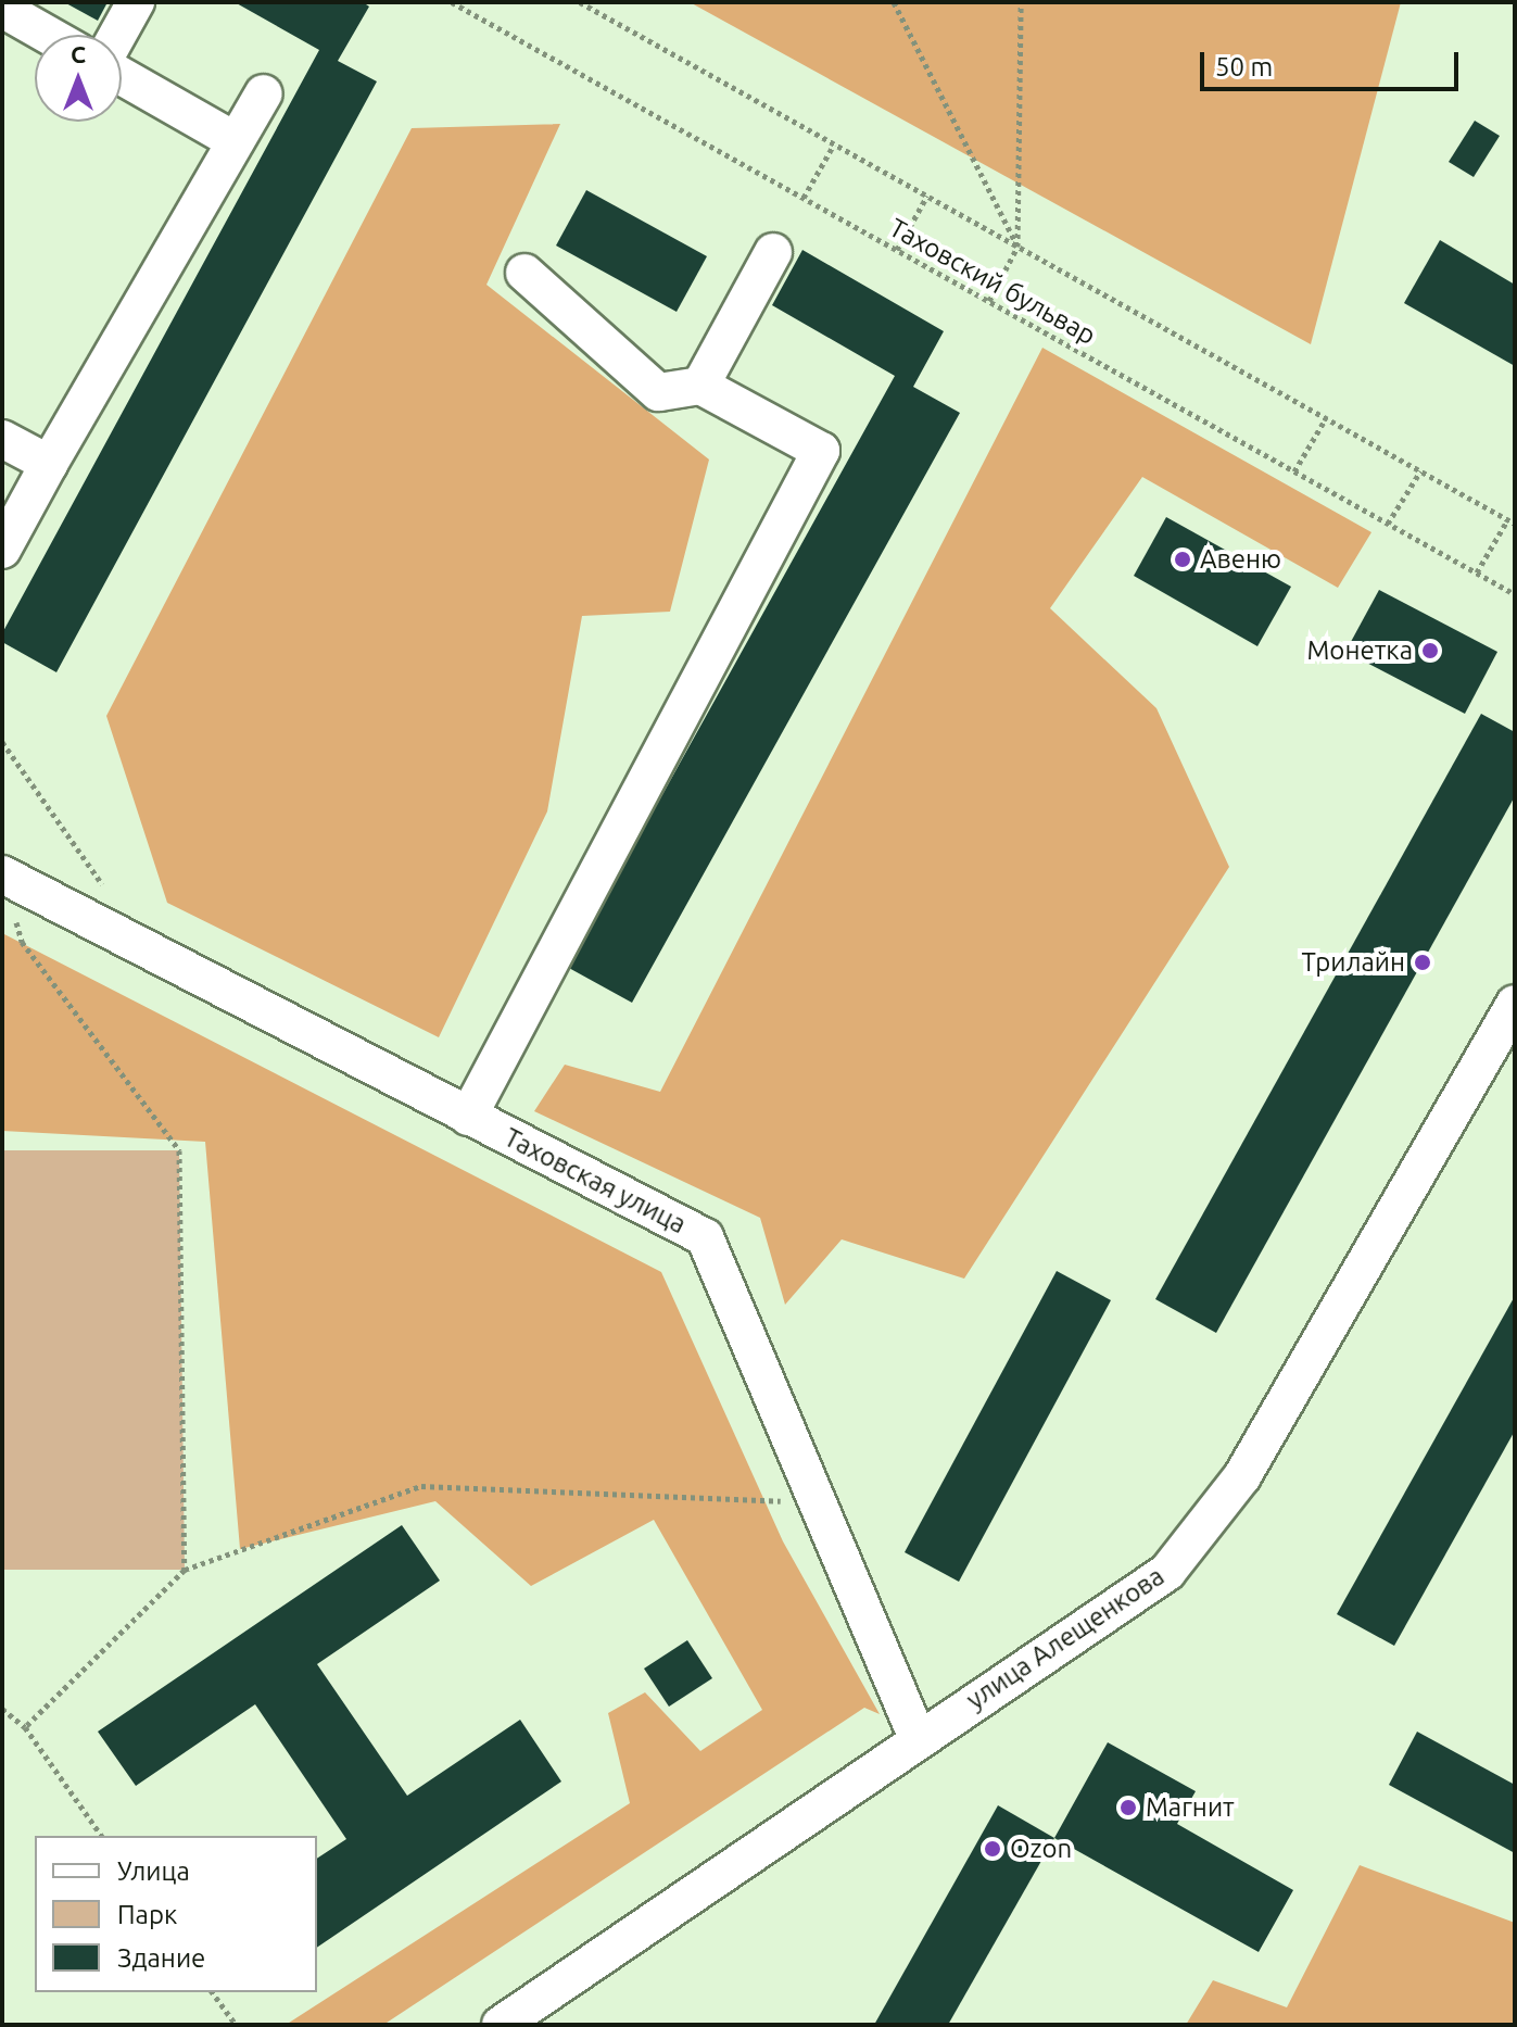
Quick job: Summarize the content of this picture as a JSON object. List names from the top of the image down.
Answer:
{
  "streets": {
    "street": ["Таховская улица", "улица Алещенкова"],
    "path": ["Таховский бульвар"]
  },
  "crossings": [
    ["Таховская улица", "улица Алещенкова"]
  ],
  "places": [
    "Авеню",
    "Монетка",
    "Трилайн",
    "Магнит",
    "Ozon"
  ],
  "legend": ["Улица", "Парк", "Здание"],
  "scale_bar": "50 m",
  "north": "top"
}
